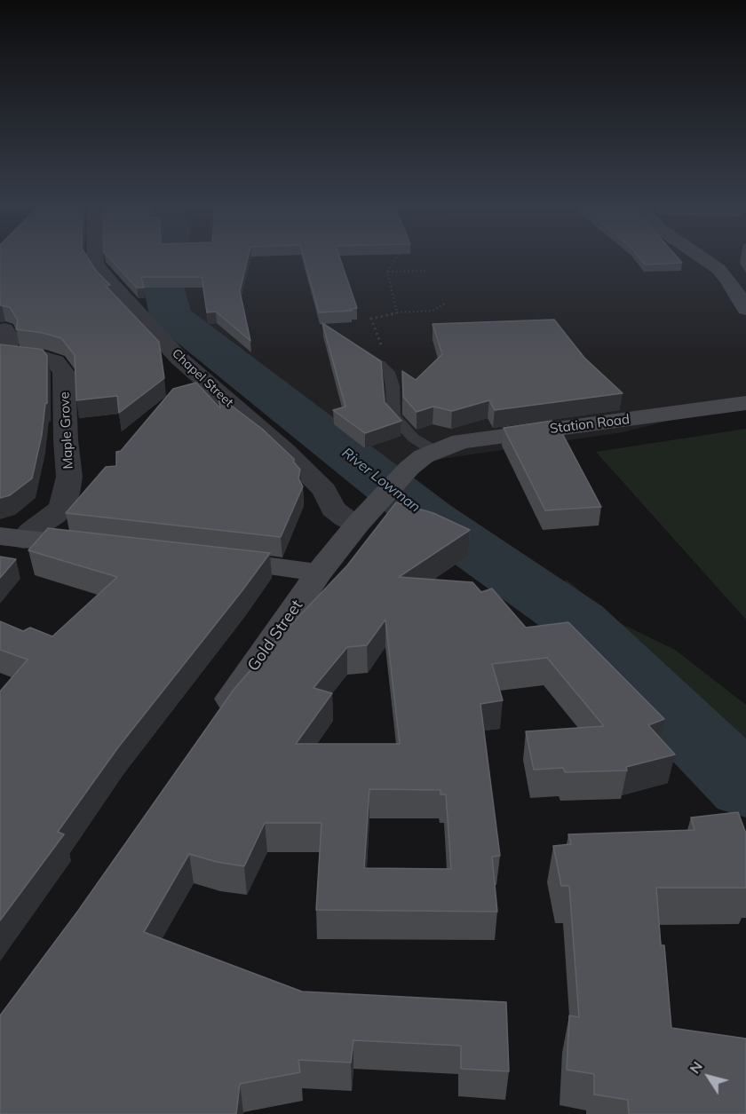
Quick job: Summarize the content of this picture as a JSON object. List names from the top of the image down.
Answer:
{
  "streets": {
    "street": [
      "Chapel Street",
      "Station Road",
      "Maple Grove",
      "Gold Street"
    ]
  },
  "crossings": [
    ["Chapel Street", "Gold Street"],
    ["Station Road", "Gold Street"]
  ],
  "water": ["River Lowman"],
  "north": "top left"
}
